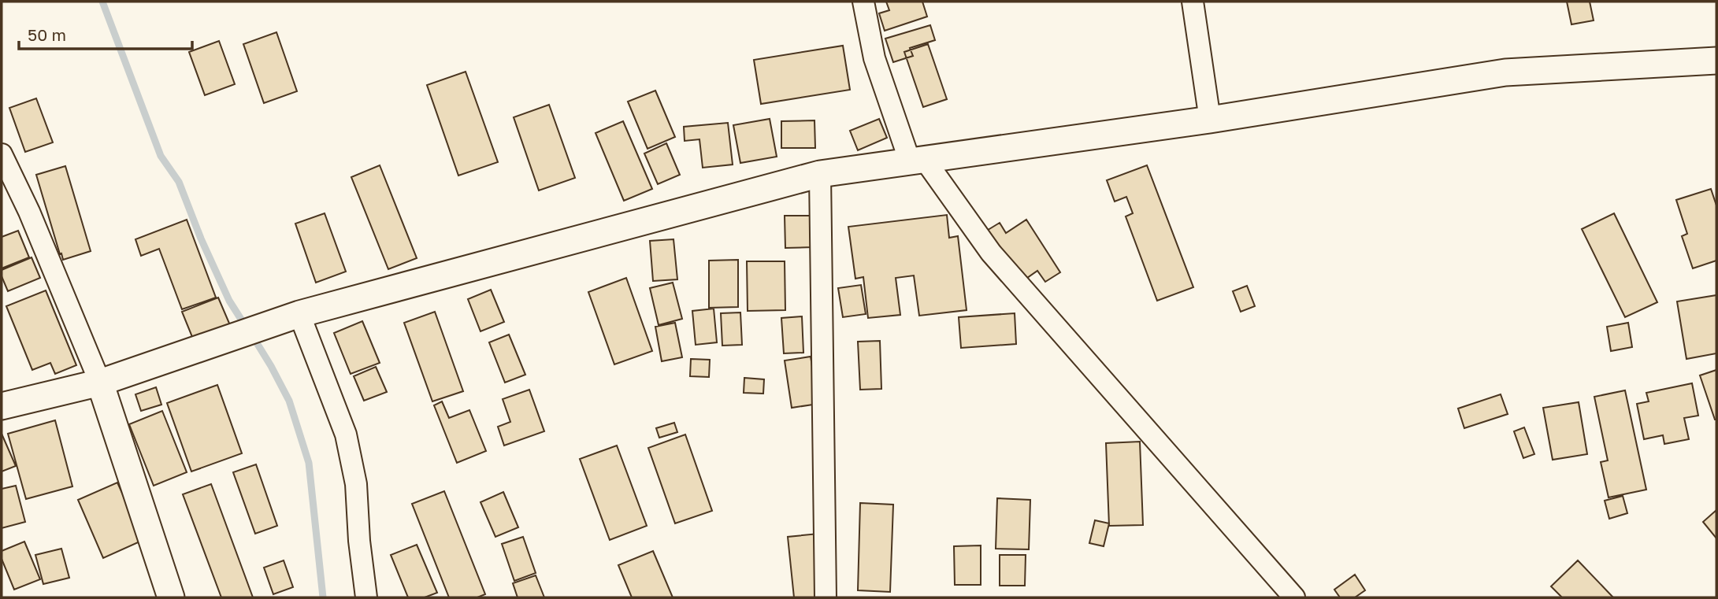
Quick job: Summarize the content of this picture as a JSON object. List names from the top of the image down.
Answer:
{
  "scale_bar": "50 m"
}
